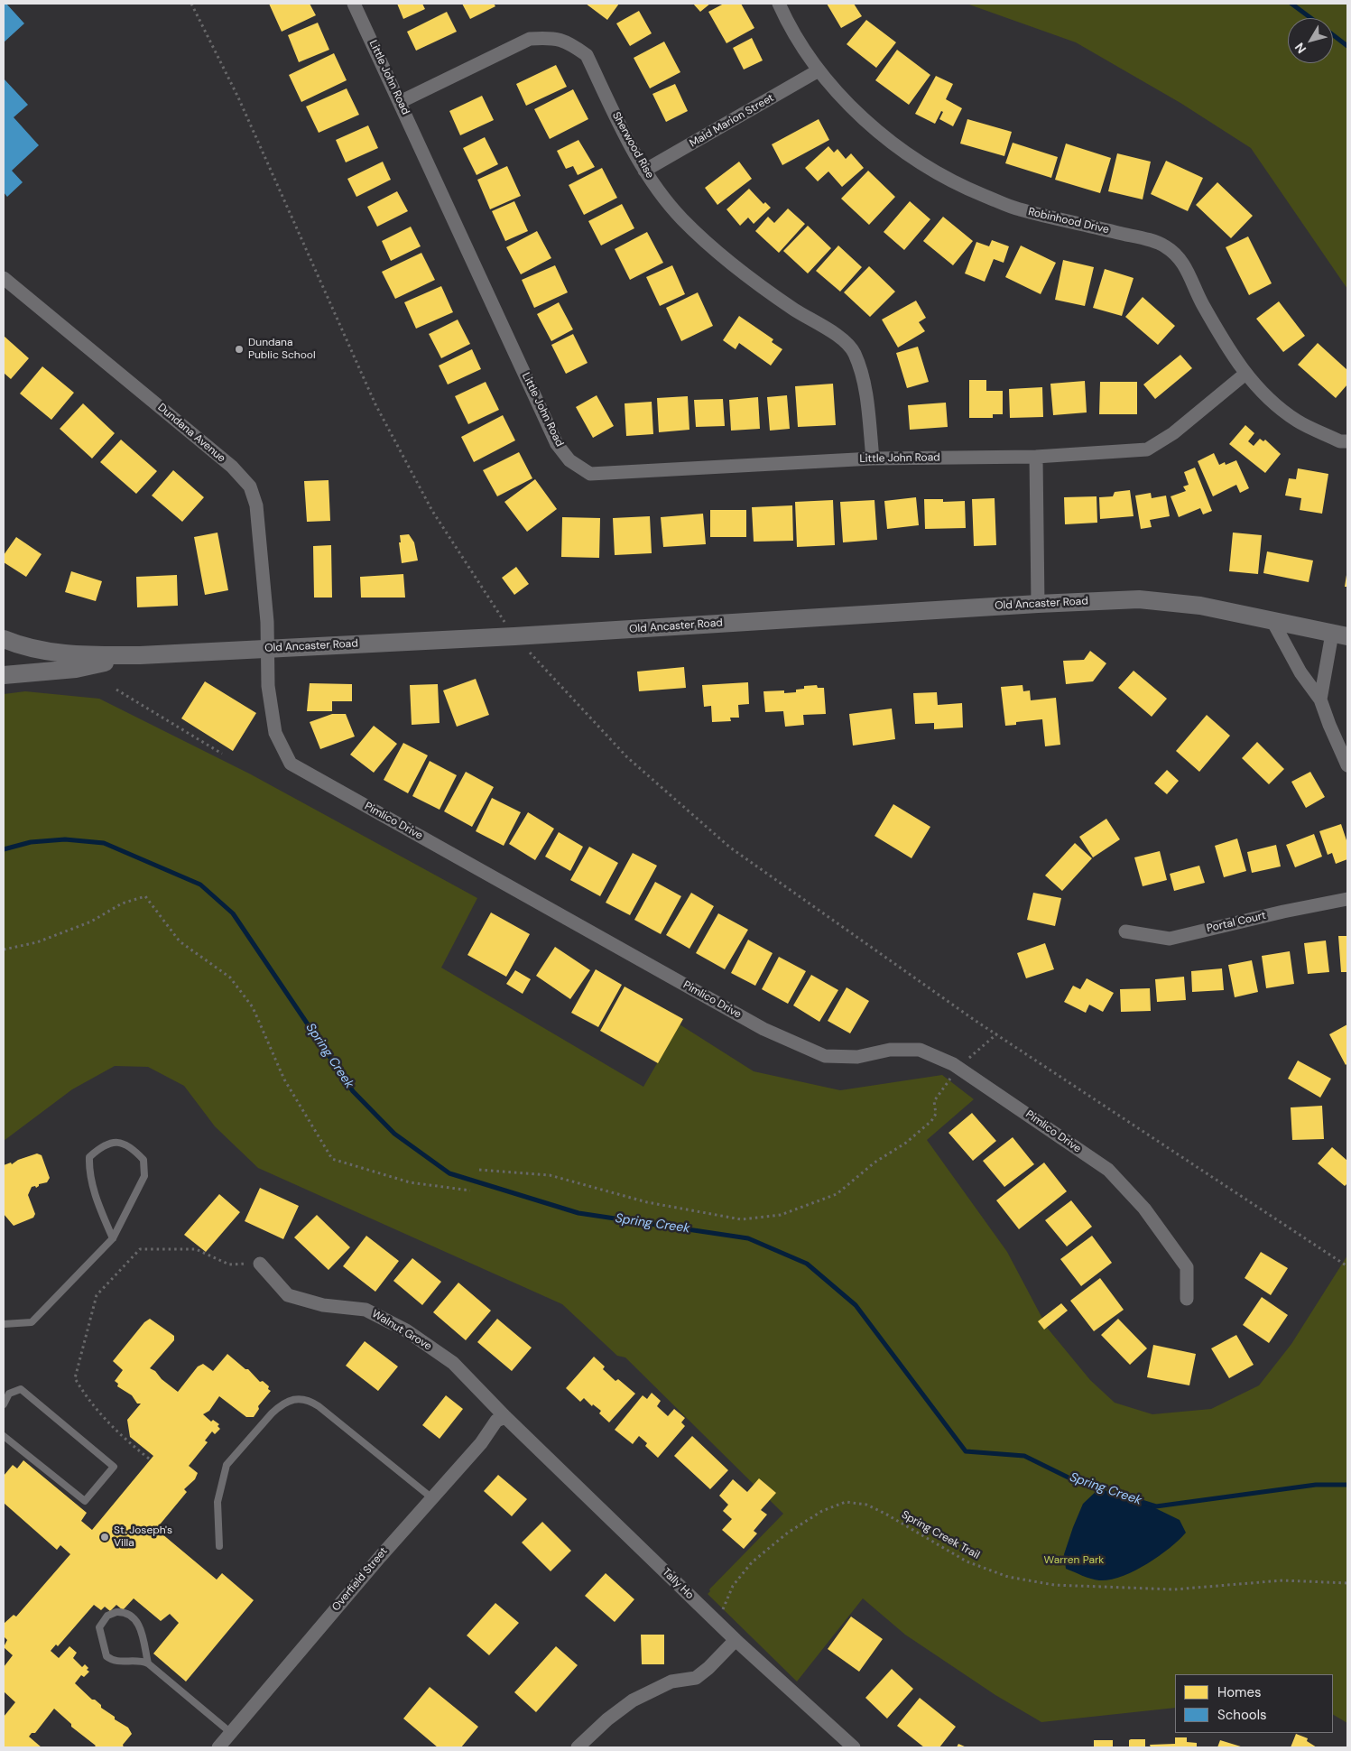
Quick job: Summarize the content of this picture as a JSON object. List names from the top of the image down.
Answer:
{
  "streets": {
    "street": [
      "Little John Road",
      "Maid Marion Street",
      "Sherwood Rise",
      "Robinhood Drive",
      "Dundana Avenue",
      "Old Ancaster Road",
      "Pimlico Drive",
      "Portal Court",
      "Walnut Grove",
      "Overfield Street",
      "Tally Ho"
    ],
    "path": ["Spring Creek Trail"]
  },
  "crossings": [
    ["Little John Road", "Sherwood Rise"],
    ["Little John Road", "Robinhood Drive"],
    ["Maid Marion Street", "Sherwood Rise"],
    ["Maid Marion Street", "Robinhood Drive"],
    ["Dundana Avenue", "Old Ancaster Road"],
    ["Dundana Avenue", "Pimlico Drive"],
    ["Old Ancaster Road", "Pimlico Drive"],
    ["Walnut Grove", "Overfield Street"],
    ["Walnut Grove", "Tally Ho"],
    ["Spring Creek Trail", "Tally Ho"],
    ["Overfield Street", "Tally Ho"]
  ],
  "water": ["Spring Creek"],
  "parks": ["Warren Park"],
  "places": ["Dundana Public School", "St. Joseph's Villa"],
  "legend": ["Homes", "Schools"],
  "north": "bottom left"
}
